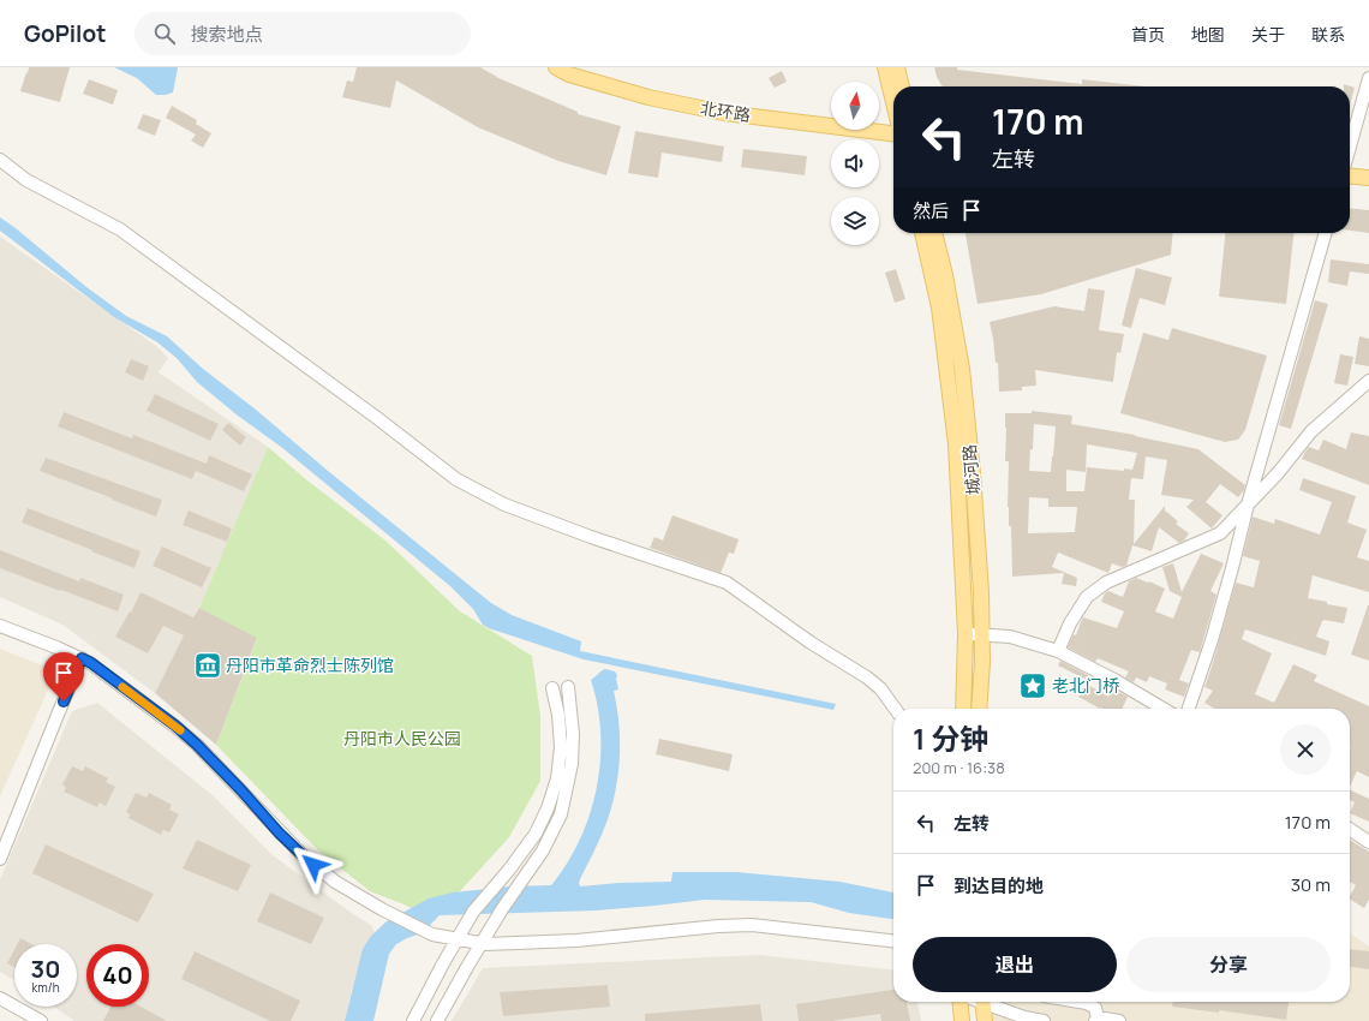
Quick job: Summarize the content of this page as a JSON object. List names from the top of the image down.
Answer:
{
  "streets": {
    "main road": ["北环路", "城河路"]
  },
  "parks": ["丹阳市人民公园"],
  "places": {
    "museum": ["丹阳市革命烈士陈列馆"],
    "place": ["老北门桥"]
  },
  "north": "top",
  "page": {
    "header": "GoPilot",
    "search": "搜索地点",
    "nav": [
      "首页",
      "地图",
      "关于",
      "联系"
    ],
    "turn": ["170 m", "左转"],
    "then": "然后",
    "heading": ["1 分钟", "200 m · 16:38"],
    "list": [
      {
        "name": "左转",
        "value": "170 m"
      },
      {
        "name": "到达目的地",
        "value": "30 m"
      }
    ],
    "buttons": ["退出", "分享"],
    "speed": "30 km/h",
    "limit": "40"
  }
}
